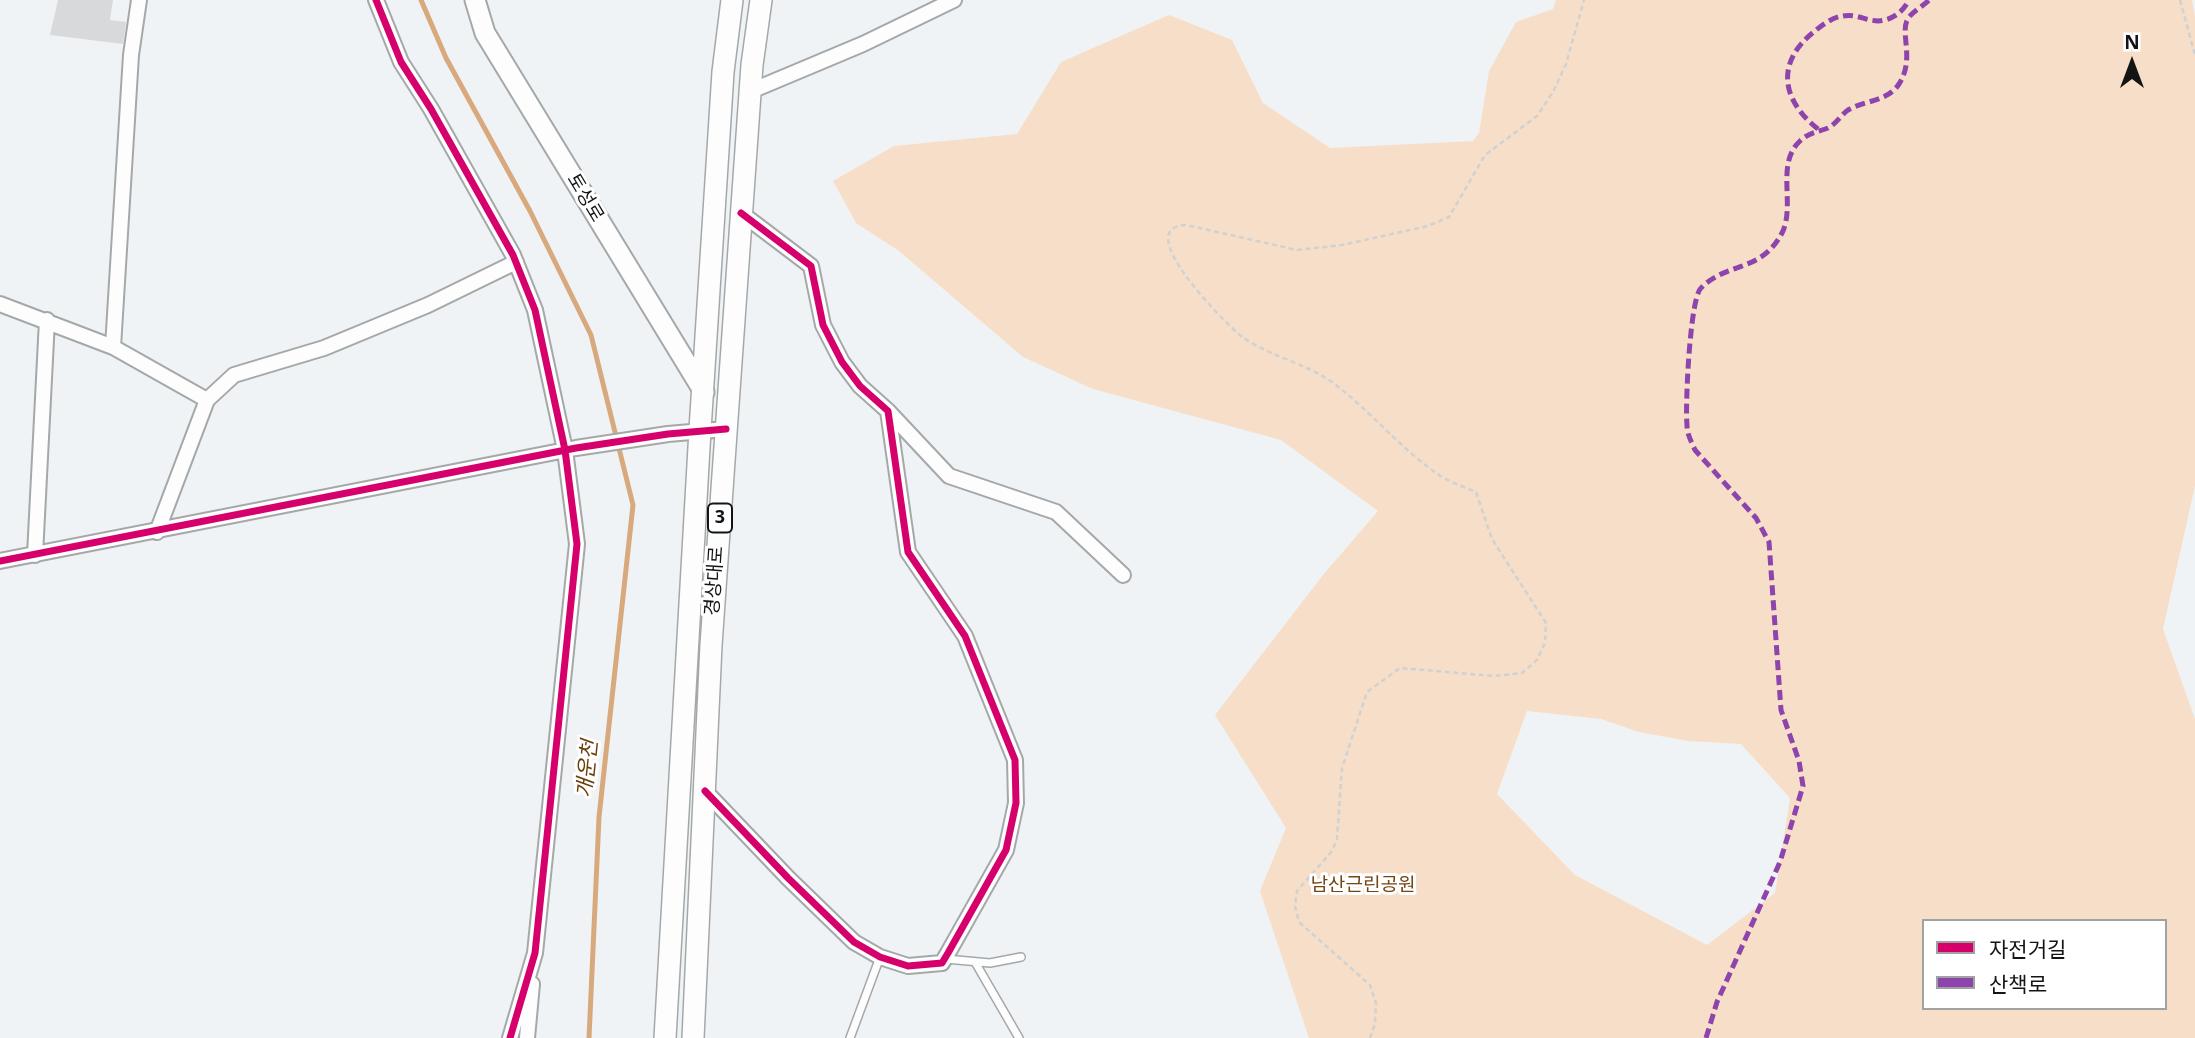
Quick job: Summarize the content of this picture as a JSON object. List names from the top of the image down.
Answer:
{
  "streets": {
    "main road": ["3", "경상대로"],
    "street": ["토성로"]
  },
  "crossings": [
    ["토성로", "경상대로"]
  ],
  "water": ["개운천"],
  "parks": ["남산근린공원"],
  "legend": ["자전거길", "산책로"],
  "north": "top"
}
